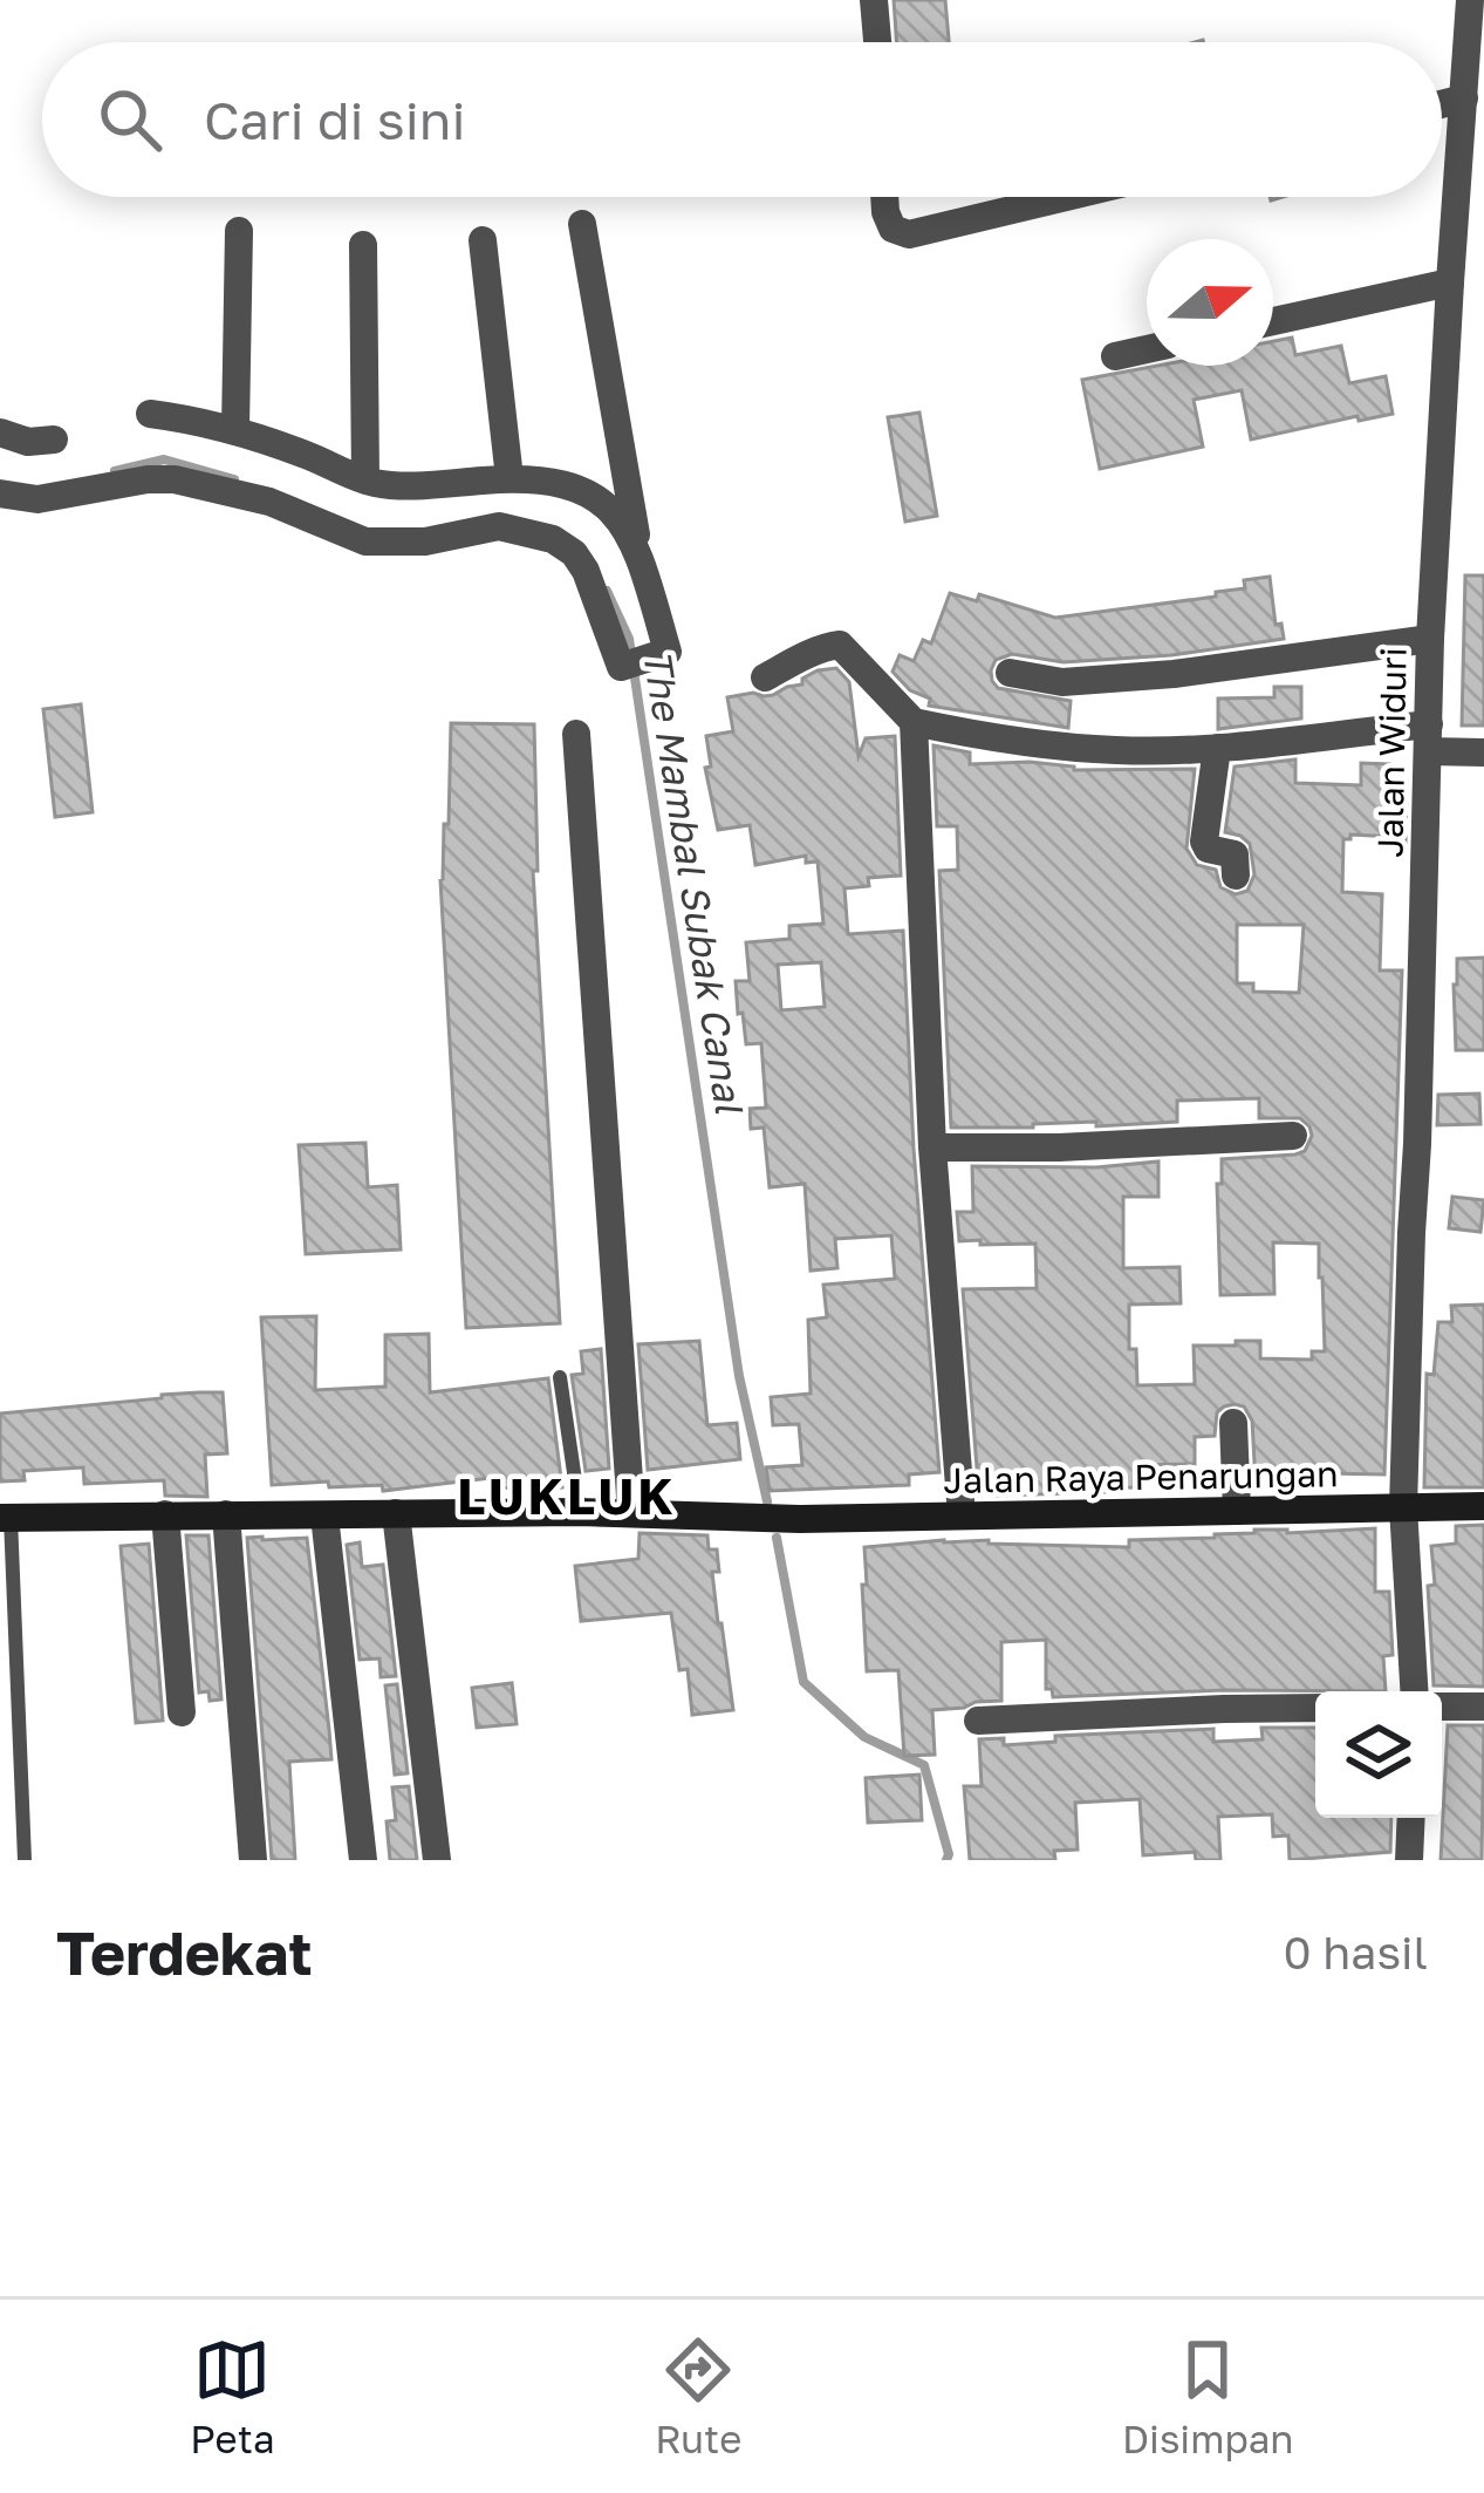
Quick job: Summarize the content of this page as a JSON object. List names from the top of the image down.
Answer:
{
  "streets": {
    "main road": ["Jalan Raya Penarungan"],
    "street": ["Jalan Widuri"]
  },
  "crossings": [
    ["Jalan Widuri", "Jalan Raya Penarungan"]
  ],
  "districts": ["LUKLUK"],
  "water": ["The Mambal Subak Canal"],
  "north": "right",
  "page": {
    "search": "Cari di sini",
    "heading": ["Terdekat", "0 hasil"],
    "nav": ["Peta", "Rute", "Disimpan"]
  }
}
